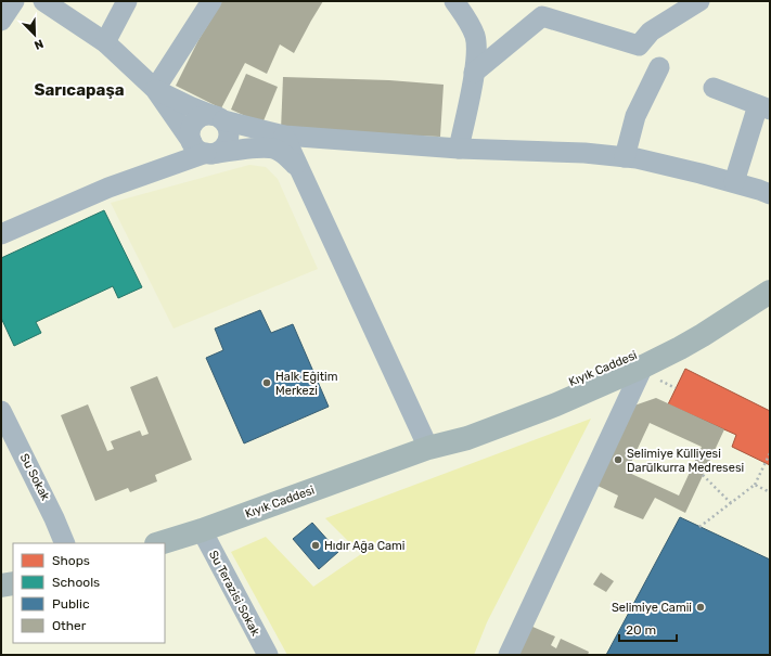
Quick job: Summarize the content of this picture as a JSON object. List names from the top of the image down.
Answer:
{
  "streets": {
    "main road": ["Kıyık Caddesi"],
    "street": ["Su Sokak", "Su Terazisi Sokak"]
  },
  "crossings": [
    ["Kıyık Caddesi", "Su Terazisi Sokak"]
  ],
  "districts": ["Sarıcapaşa"],
  "places": [
    "Halk Eğitim Merkezi",
    "Selimiye Külliyesi Darülkurra Medresesi",
    "Hıdır Ağa Cami",
    "Selimiye Camii"
  ],
  "legend": [
    "Shops",
    "Schools",
    "Public",
    "Other"
  ],
  "scale_bar": "20 m",
  "north": "bottom right"
}
